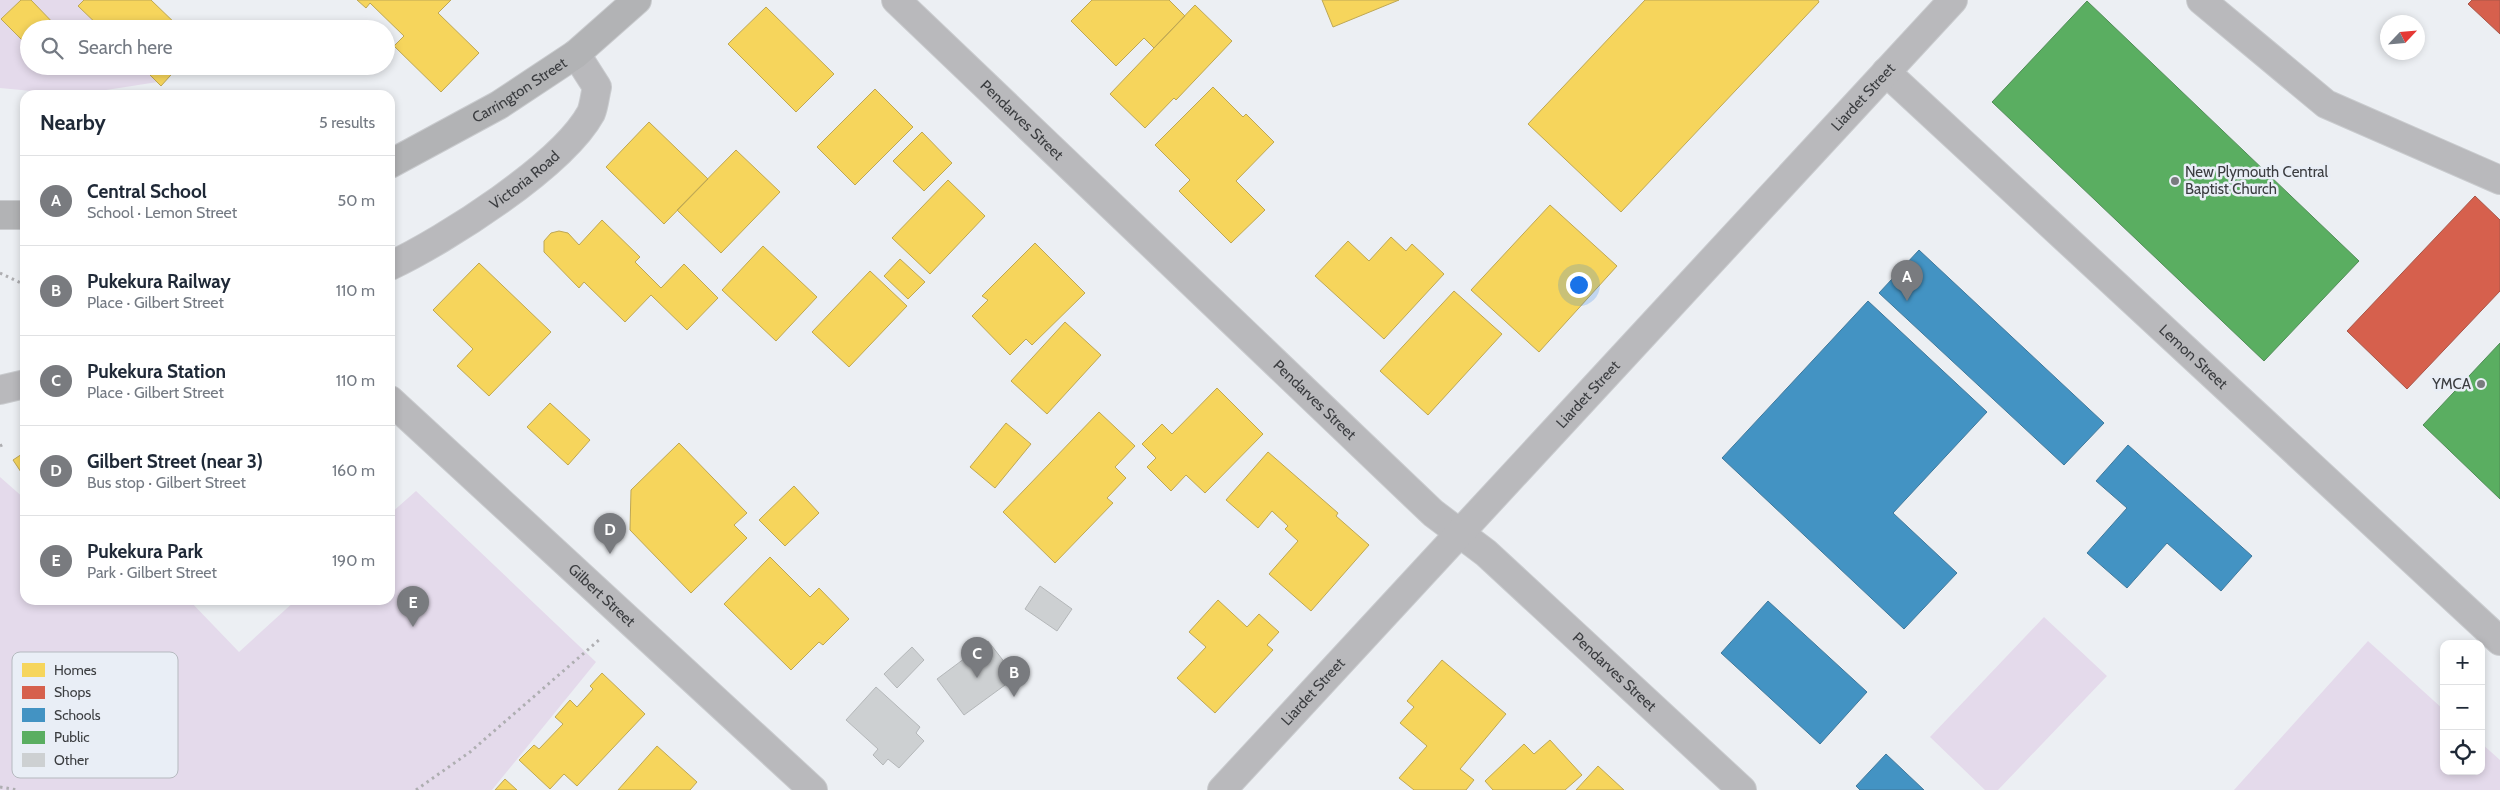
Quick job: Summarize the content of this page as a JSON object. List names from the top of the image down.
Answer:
{
  "streets": {
    "main road": ["Carrington Street"],
    "street": [
      "Liardet Street",
      "Pendarves Street",
      "Victoria Road",
      "Lemon Street",
      "Gilbert Street"
    ]
  },
  "crossings": [
    ["Carrington Street", "Victoria Road"],
    ["Liardet Street", "Pendarves Street"],
    ["Liardet Street", "Lemon Street"]
  ],
  "places": ["New Plymouth Central Baptist Church", "YMCA"],
  "legend": [
    "Homes",
    "Shops",
    "Schools",
    "Public",
    "Other"
  ],
  "north": "top right",
  "page": {
    "search": "Search here",
    "heading": ["Nearby", "5 results"],
    "list": [
      {
        "mark": "A",
        "name": "Central School",
        "note": "School · Lemon Street",
        "value": "50 m"
      },
      {
        "mark": "B",
        "name": "Pukekura Railway",
        "note": "Place · Gilbert Street",
        "value": "110 m"
      },
      {
        "mark": "C",
        "name": "Pukekura Station",
        "note": "Place · Gilbert Street",
        "value": "110 m"
      },
      {
        "mark": "D",
        "name": "Gilbert Street (near 3)",
        "note": "Bus stop · Gilbert Street",
        "value": "160 m"
      },
      {
        "mark": "E",
        "name": "Pukekura Park",
        "note": "Park · Gilbert Street",
        "value": "190 m"
      }
    ],
    "pins": [
      "A",
      "D",
      "E",
      "C",
      "B"
    ],
    "map_buttons": ["+", "−"]
  }
}
